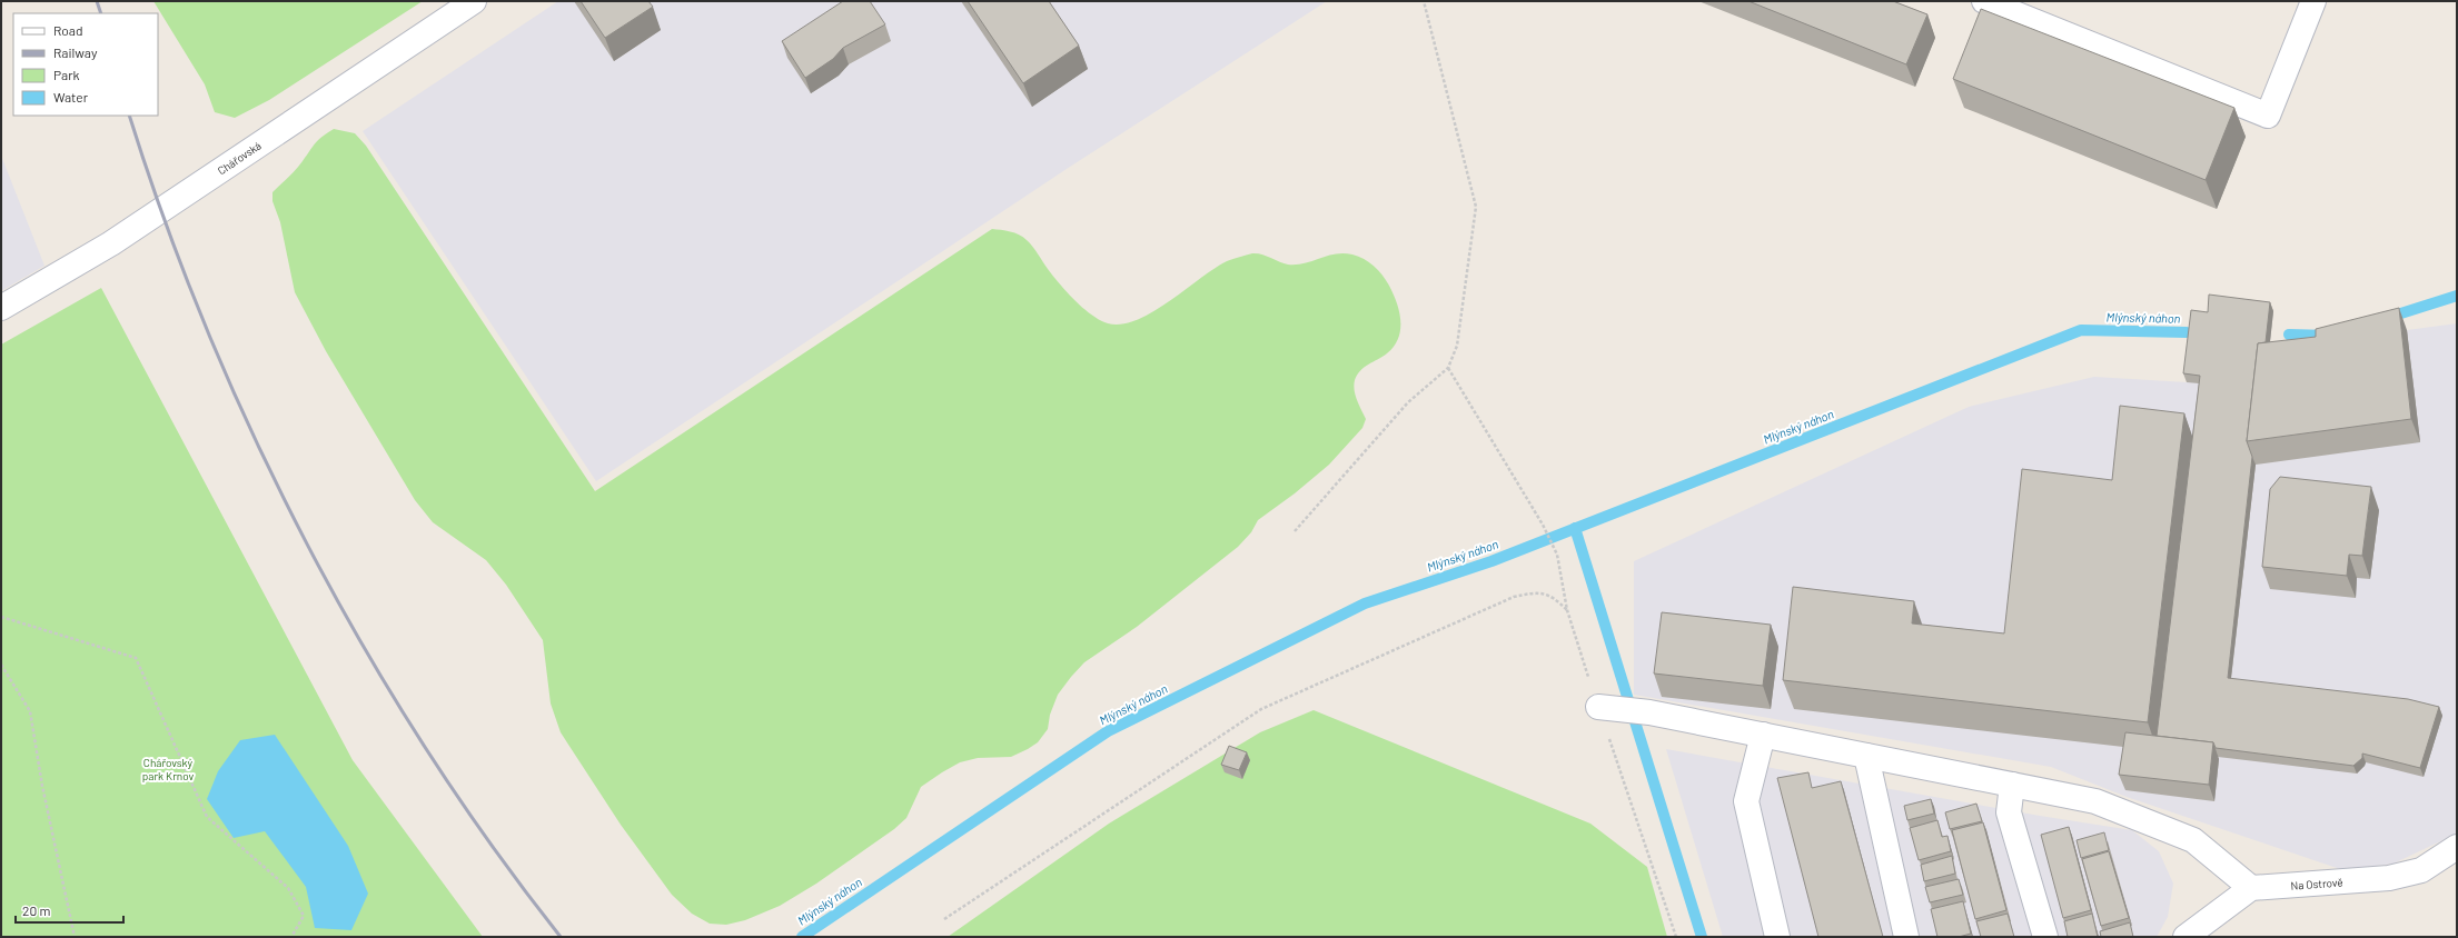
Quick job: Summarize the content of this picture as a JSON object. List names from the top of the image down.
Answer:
{
  "streets": {
    "street": ["Chářovská", "Na Ostrově"]
  },
  "water": ["Mlýnský náhon"],
  "parks": ["Chářovský park Krnov"],
  "legend": [
    "Road",
    "Railway",
    "Park",
    "Water"
  ],
  "scale_bar": "20 m"
}
